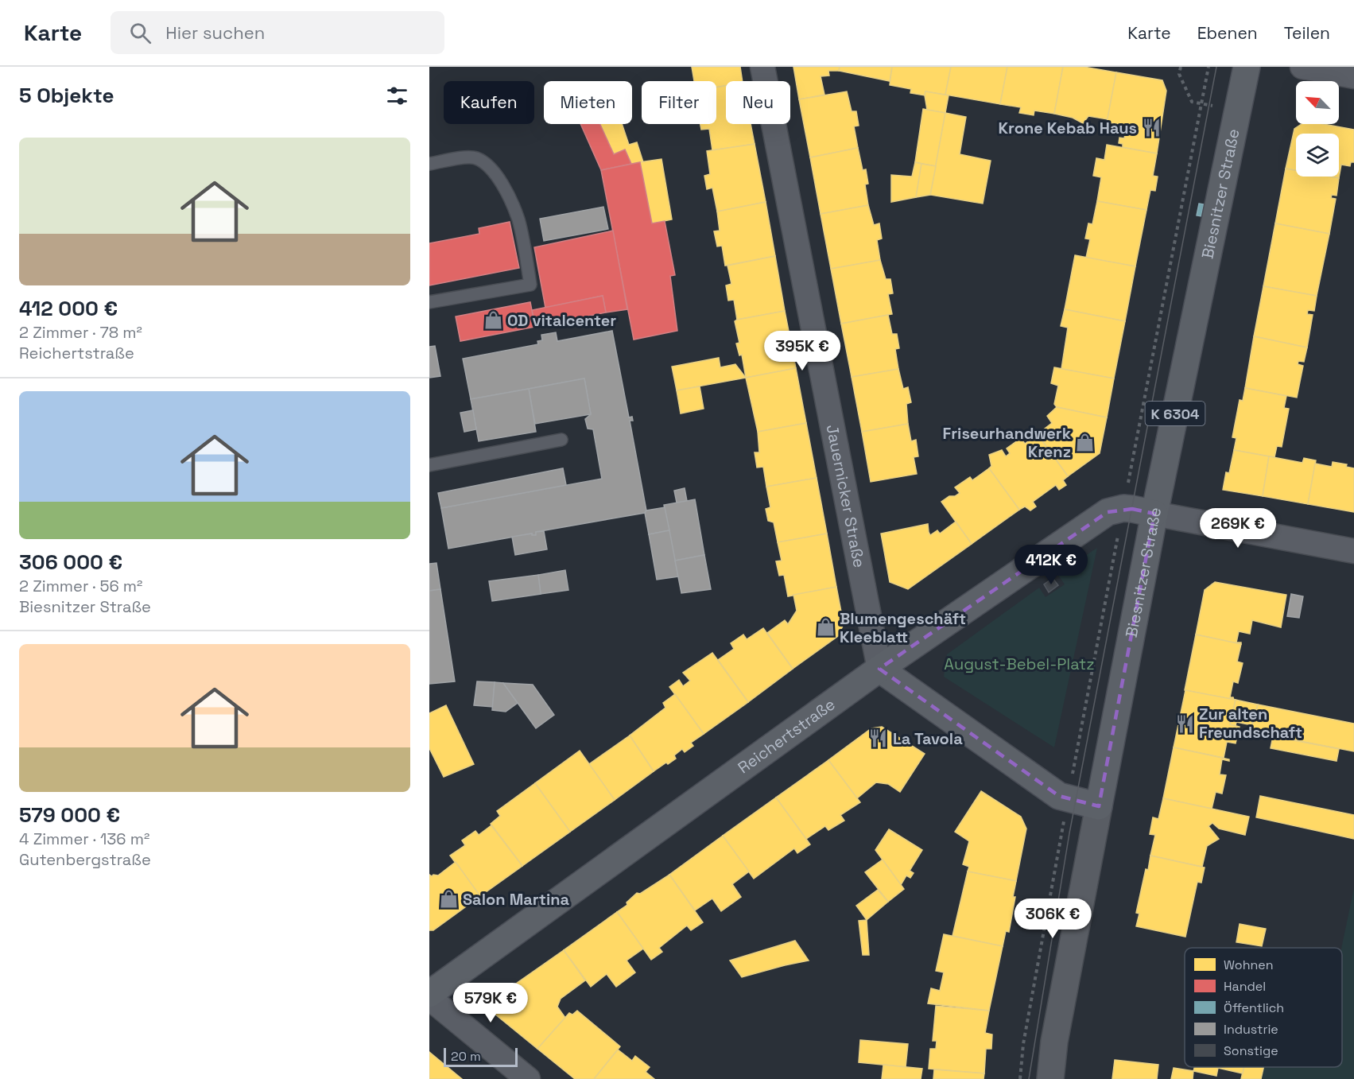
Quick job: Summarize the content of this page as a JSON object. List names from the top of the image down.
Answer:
{
  "streets": {
    "main road": ["Biesnitzer Straße", "K 6304", "Reichertstraße"],
    "street": ["Jauernicker Straße"]
  },
  "crossings": [
    ["Biesnitzer Straße", "Reichertstraße"],
    ["Jauernicker Straße", "Reichertstraße"]
  ],
  "parks": ["August-Bebel-Platz"],
  "places": {
    "restaurant": ["Krone Kebab Haus", "Zur alten Freundschaft", "La Tavola"],
    "shop": [
      "OD vitalcenter",
      "Friseurhandwerk Krenz",
      "Blumengeschäft Kleeblatt",
      "Salon Martina"
    ]
  },
  "legend": [
    "Wohnen",
    "Handel",
    "Öffentlich",
    "Industrie",
    "Sonstige"
  ],
  "scale_bar": "20 m",
  "north": "top left",
  "page": {
    "header": "Karte",
    "search": "Hier suchen",
    "nav": ["Karte", "Ebenen", "Teilen"],
    "heading": "5 Objekte",
    "chip": [
      "Kaufen",
      "Mieten",
      "Filter",
      "Neu"
    ],
    "list": [
      {
        "name": "412 000 €",
        "note": "2 Zimmer · 78 m² · Reichertstraße"
      },
      {
        "name": "306 000 €",
        "note": "2 Zimmer · 56 m² · Biesnitzer Straße"
      },
      {
        "name": "579 000 €",
        "note": "4 Zimmer · 136 m² · Gutenbergstraße"
      }
    ],
    "price": [
      "395K €",
      "269K €",
      "412K €",
      "306K €",
      "579K €"
    ],
    "scale": "20 m"
  }
}
